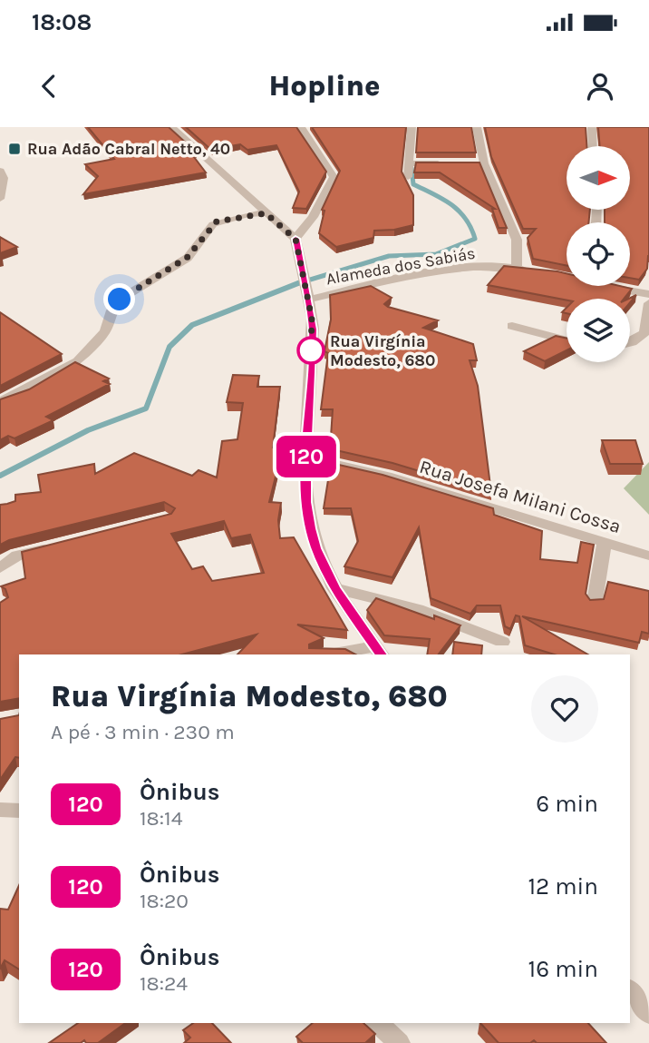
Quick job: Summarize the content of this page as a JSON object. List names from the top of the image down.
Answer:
{
  "streets": {
    "street": ["Alameda dos Sabiás", "Rua Josefa Milani Cossa"]
  },
  "places": {
    "transit": ["Rua Adão Cabral Netto, 40"],
    "other": ["Rua Virgínia Modesto, 680"]
  },
  "lines": ["bus line 120"],
  "north": "right",
  "page": {
    "status": "18:08",
    "header": "Hopline",
    "on_map": "120",
    "heading": ["Rua Virgínia Modesto, 680", "A pé · 3 min · 230 m"],
    "list": [
      {
        "mark": "120",
        "name": "Ônibus",
        "note": "18:14",
        "value": "6 min"
      },
      {
        "mark": "120",
        "name": "Ônibus",
        "note": "18:20",
        "value": "12 min"
      },
      {
        "mark": "120",
        "name": "Ônibus",
        "note": "18:24",
        "value": "16 min"
      }
    ]
  }
}
